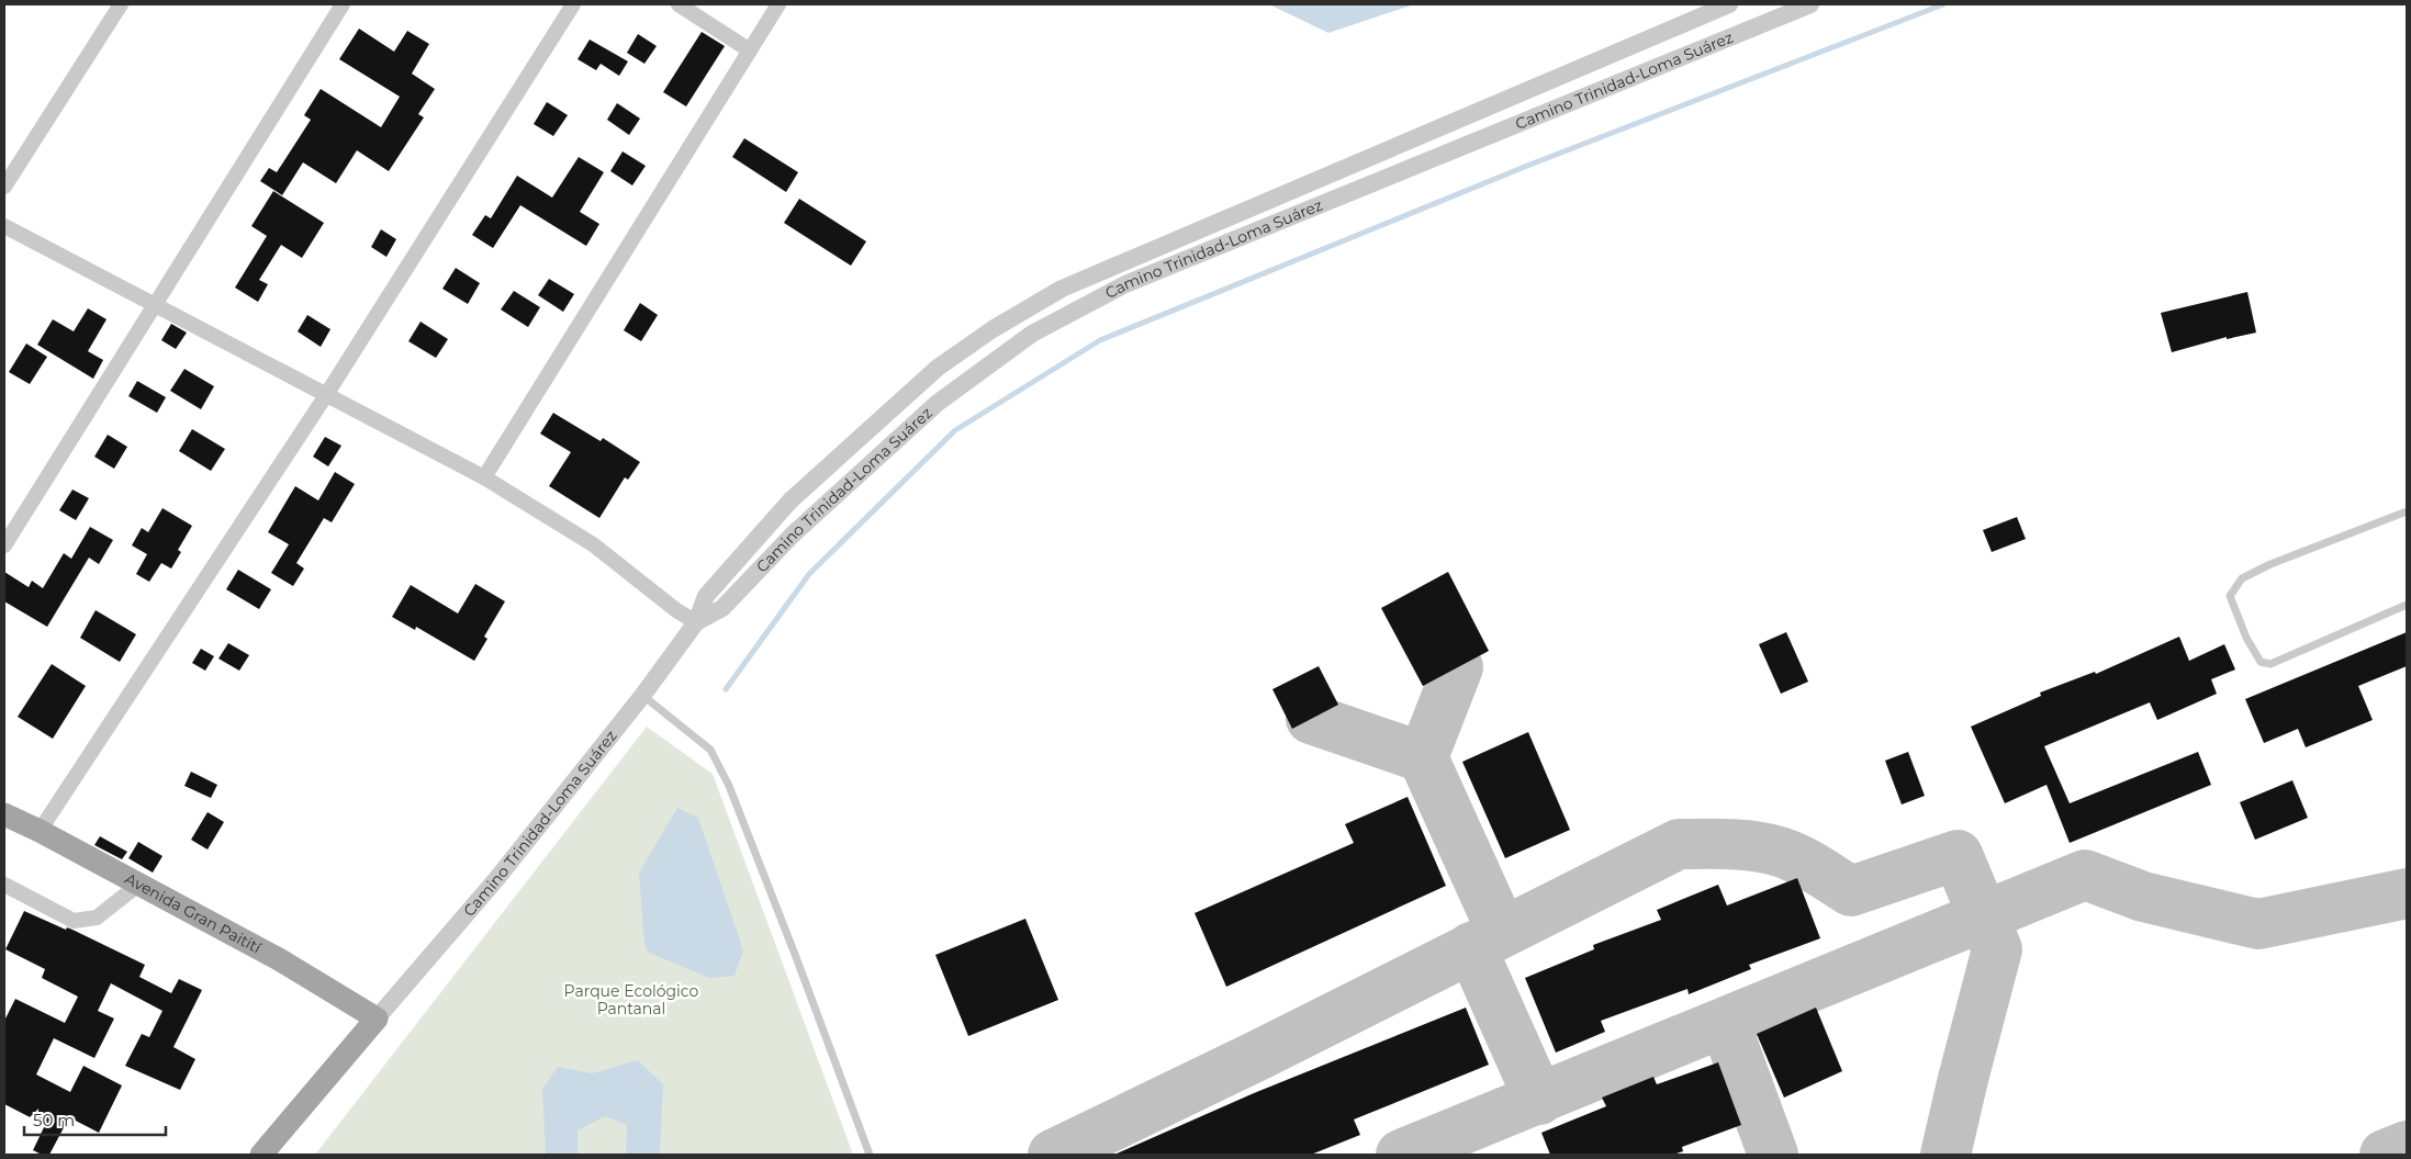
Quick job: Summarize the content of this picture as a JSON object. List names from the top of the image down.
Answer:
{
  "streets": {
    "main road": ["Avenida Gran Paitití"],
    "street": ["Camino Trinidad-Loma Suárez"]
  },
  "crossings": [
    ["Camino Trinidad-Loma Suárez", "Avenida Gran Paitití"]
  ],
  "parks": ["Parque Ecológico Pantanal"],
  "scale_bar": "50 m"
}
